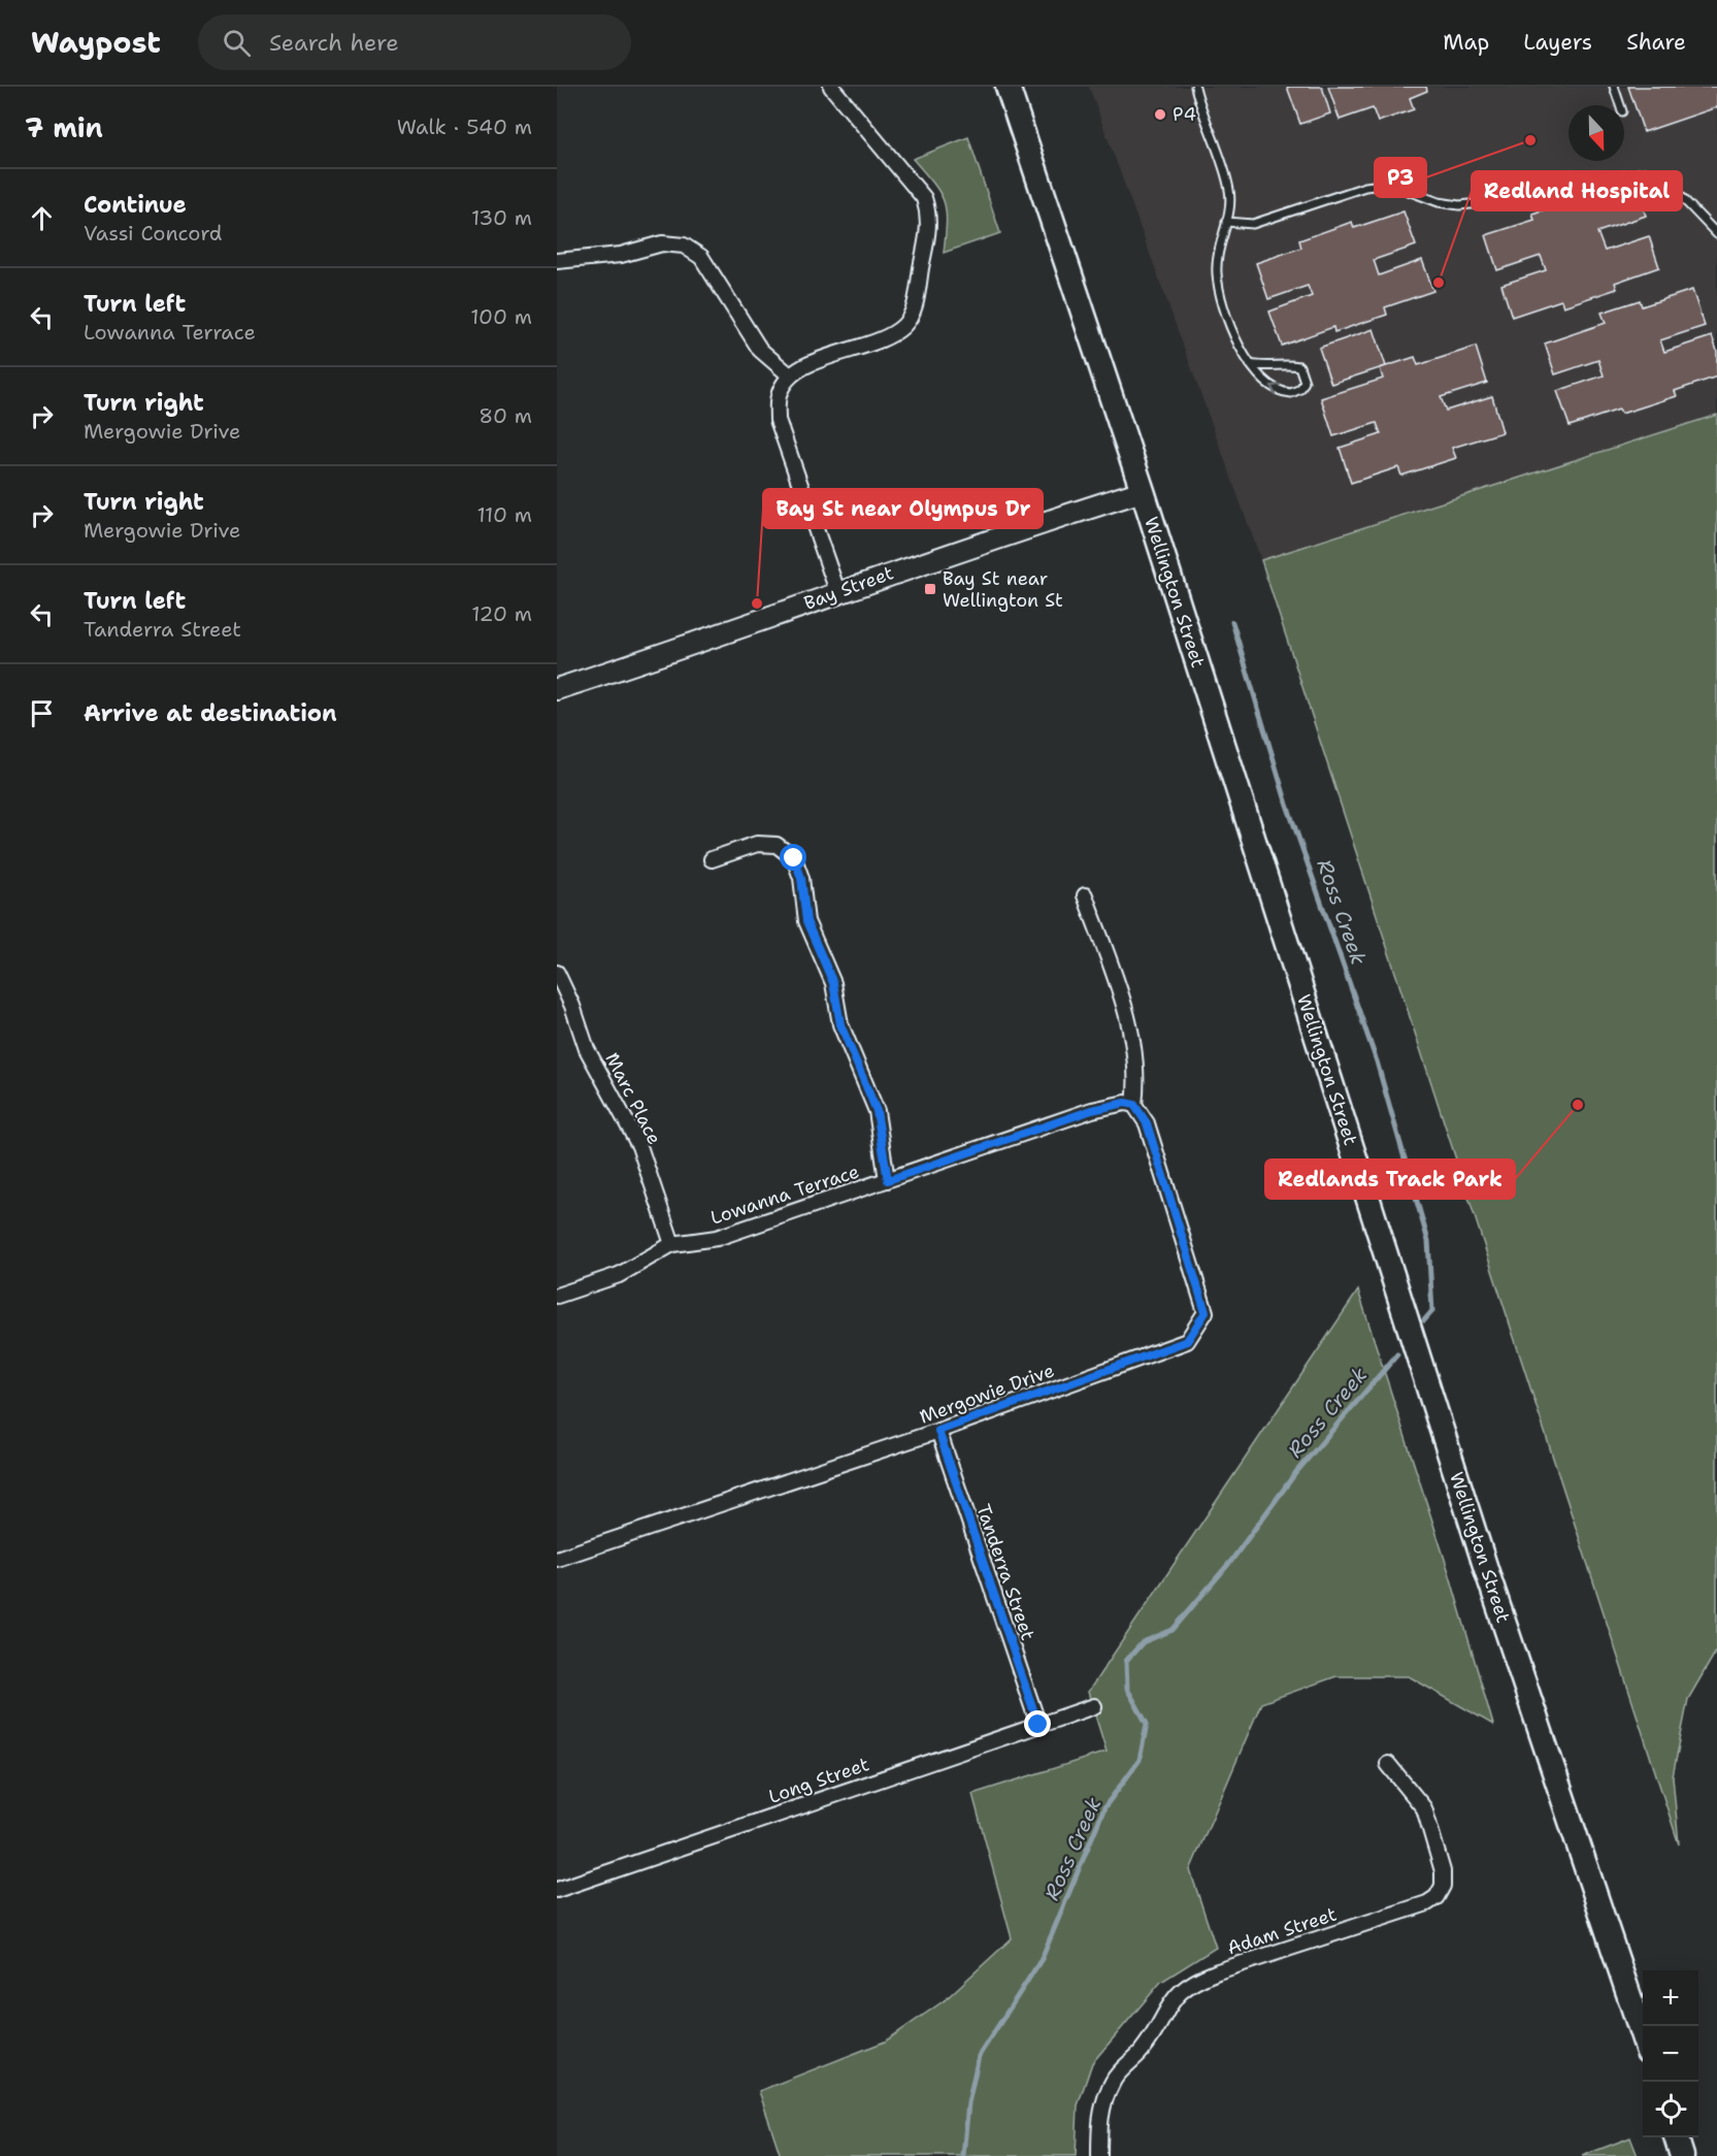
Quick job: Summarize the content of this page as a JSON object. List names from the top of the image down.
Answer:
{
  "streets": {
    "main road": ["Wellington Street"],
    "street": [
      "Bay Street",
      "Marc Place",
      "Lowanna Terrace",
      "Mergowie Drive",
      "Tanderra Street",
      "Long Street",
      "Adam Street"
    ]
  },
  "crossings": [
    ["Bay Street", "Wellington Street"],
    ["Marc Place", "Lowanna Terrace"],
    ["Lowanna Terrace", "Mergowie Drive"],
    ["Mergowie Drive", "Tanderra Street"],
    ["Tanderra Street", "Long Street"]
  ],
  "water": ["Ross Creek"],
  "places": {
    "other": [
      "P4",
      "P3",
      "Redland Hospital",
      "Bay St near Olympus Dr",
      "Redlands Track Park"
    ],
    "transit": ["Bay St near Wellington St"]
  },
  "north": "bottom",
  "page": {
    "header": "Waypost",
    "search": "Search here",
    "nav": ["Map", "Layers", "Share"],
    "heading": ["7 min", "Walk · 540 m"],
    "list": [
      ["Continue", "Vassi Concord", "130 m"],
      ["Turn left", "Lowanna Terrace", "100 m"],
      ["Turn right", "Mergowie Drive", "80 m"],
      ["Turn right", "Mergowie Drive", "110 m"],
      ["Turn left", "Tanderra Street", "120 m"],
      "Arrive at destination"
    ],
    "map_buttons": ["+", "−"]
  }
}
